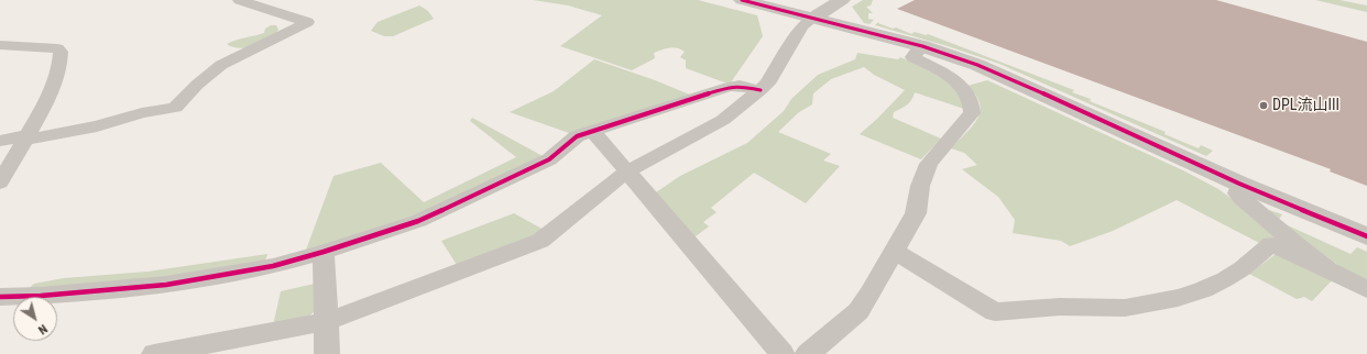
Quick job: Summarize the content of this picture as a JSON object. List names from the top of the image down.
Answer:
{
  "places": ["DPL流山III"],
  "north": "bottom right"
}
